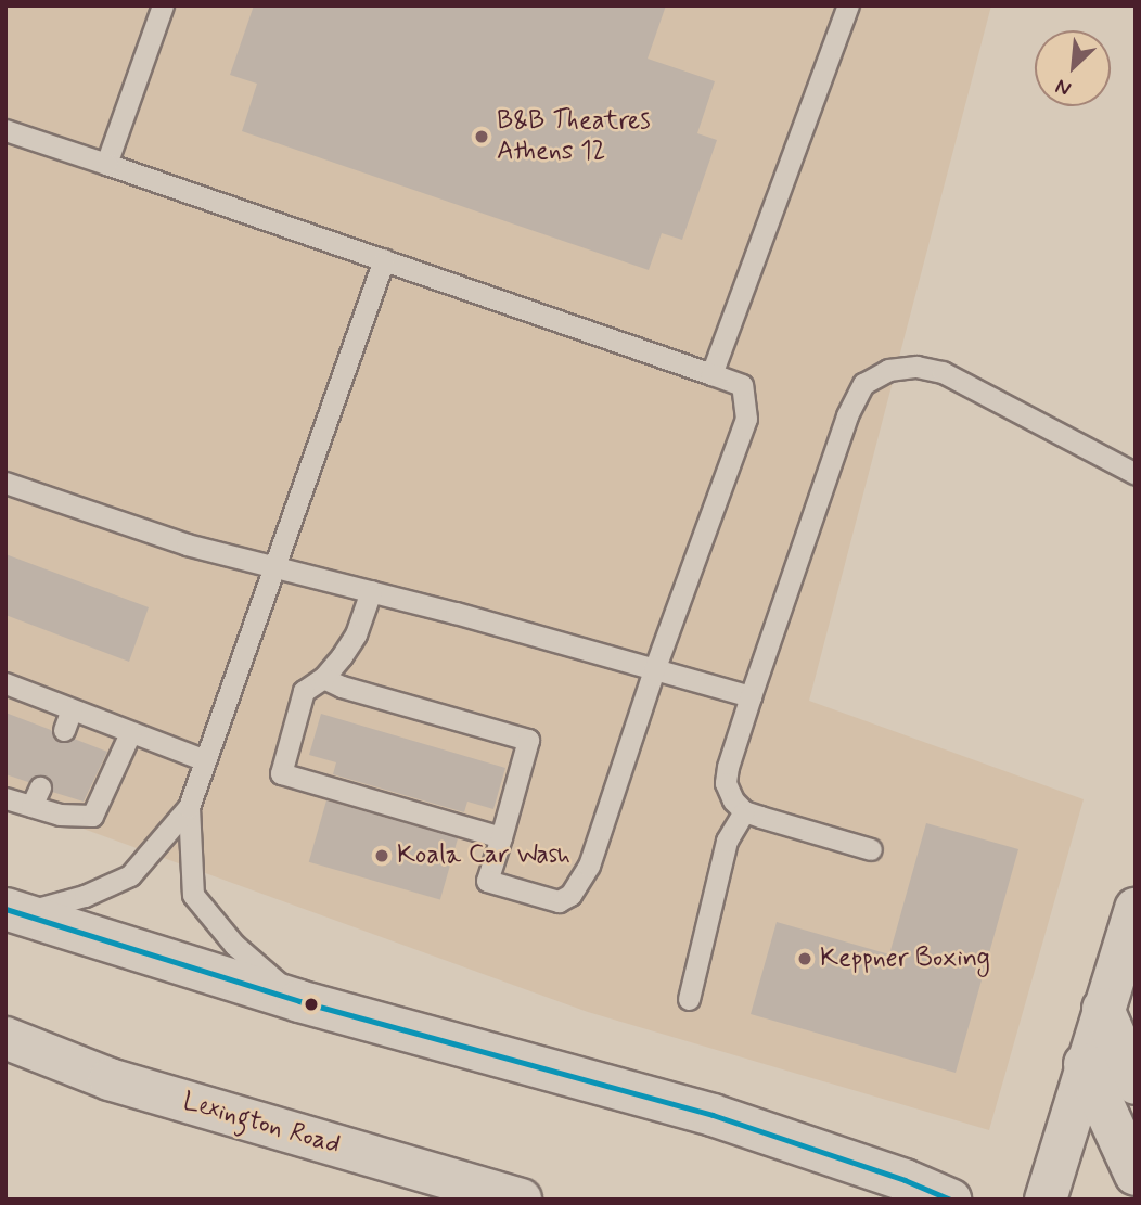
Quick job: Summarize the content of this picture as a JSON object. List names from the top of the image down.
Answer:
{
  "streets": {
    "main road": ["Lexington Road"]
  },
  "places": ["B&B Theatres Athens 12", "Koala Car Wash", "Keppner Boxing"],
  "north": "bottom left"
}
